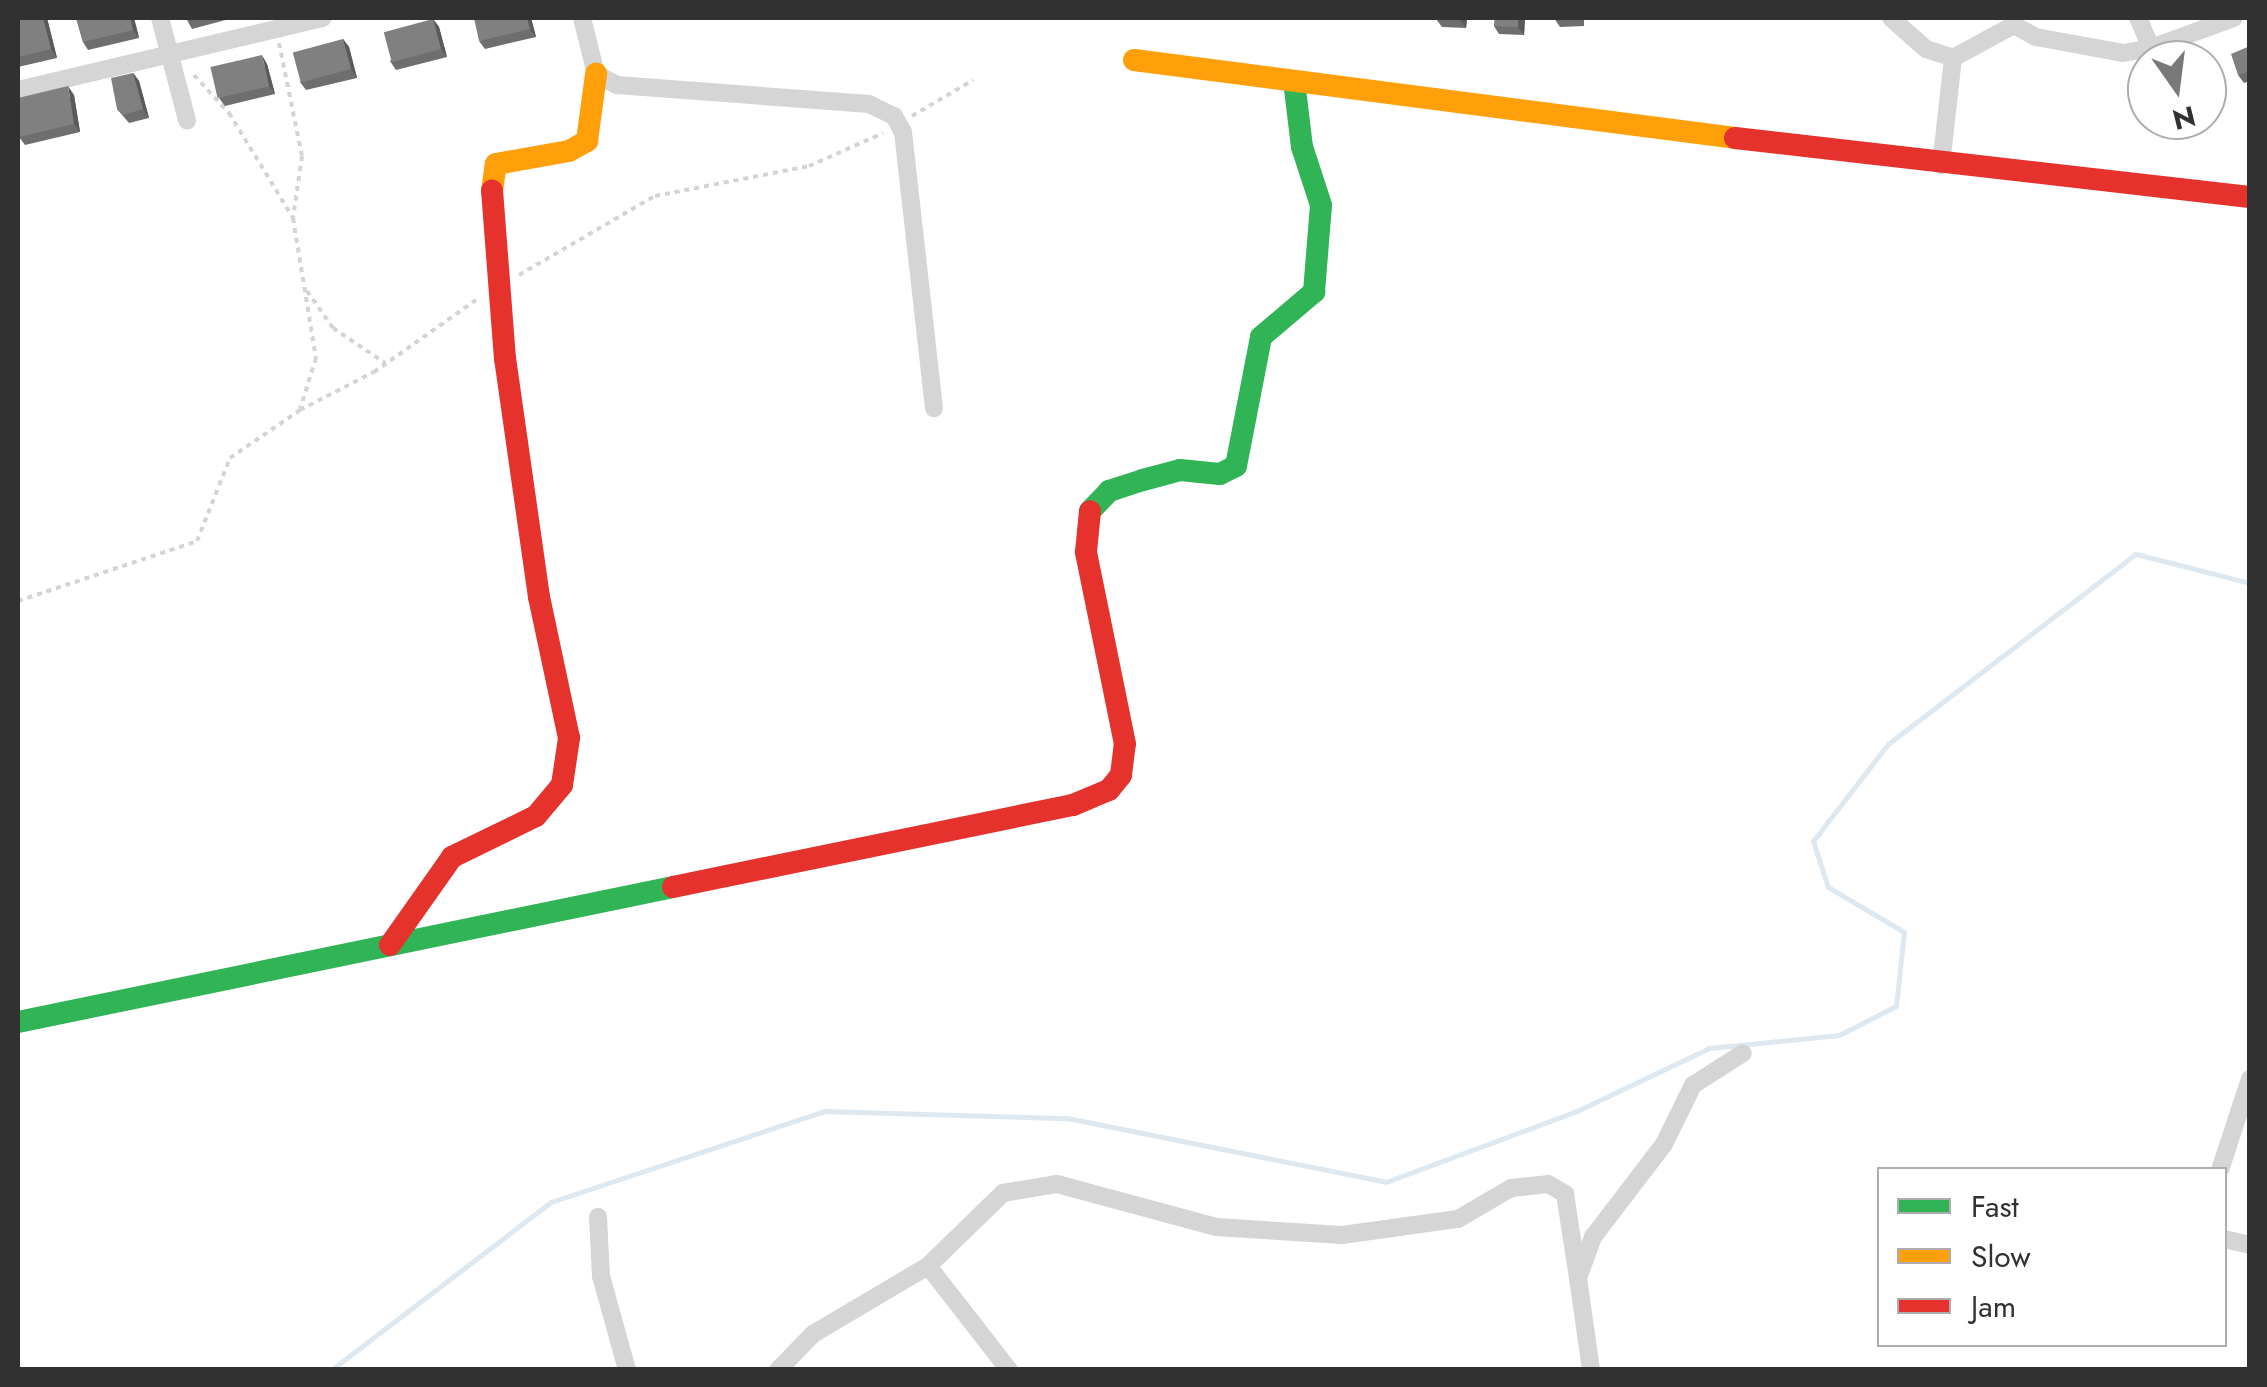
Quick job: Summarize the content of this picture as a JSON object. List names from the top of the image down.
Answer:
{
  "legend": ["Fast", "Slow", "Jam"],
  "north": "bottom"
}
